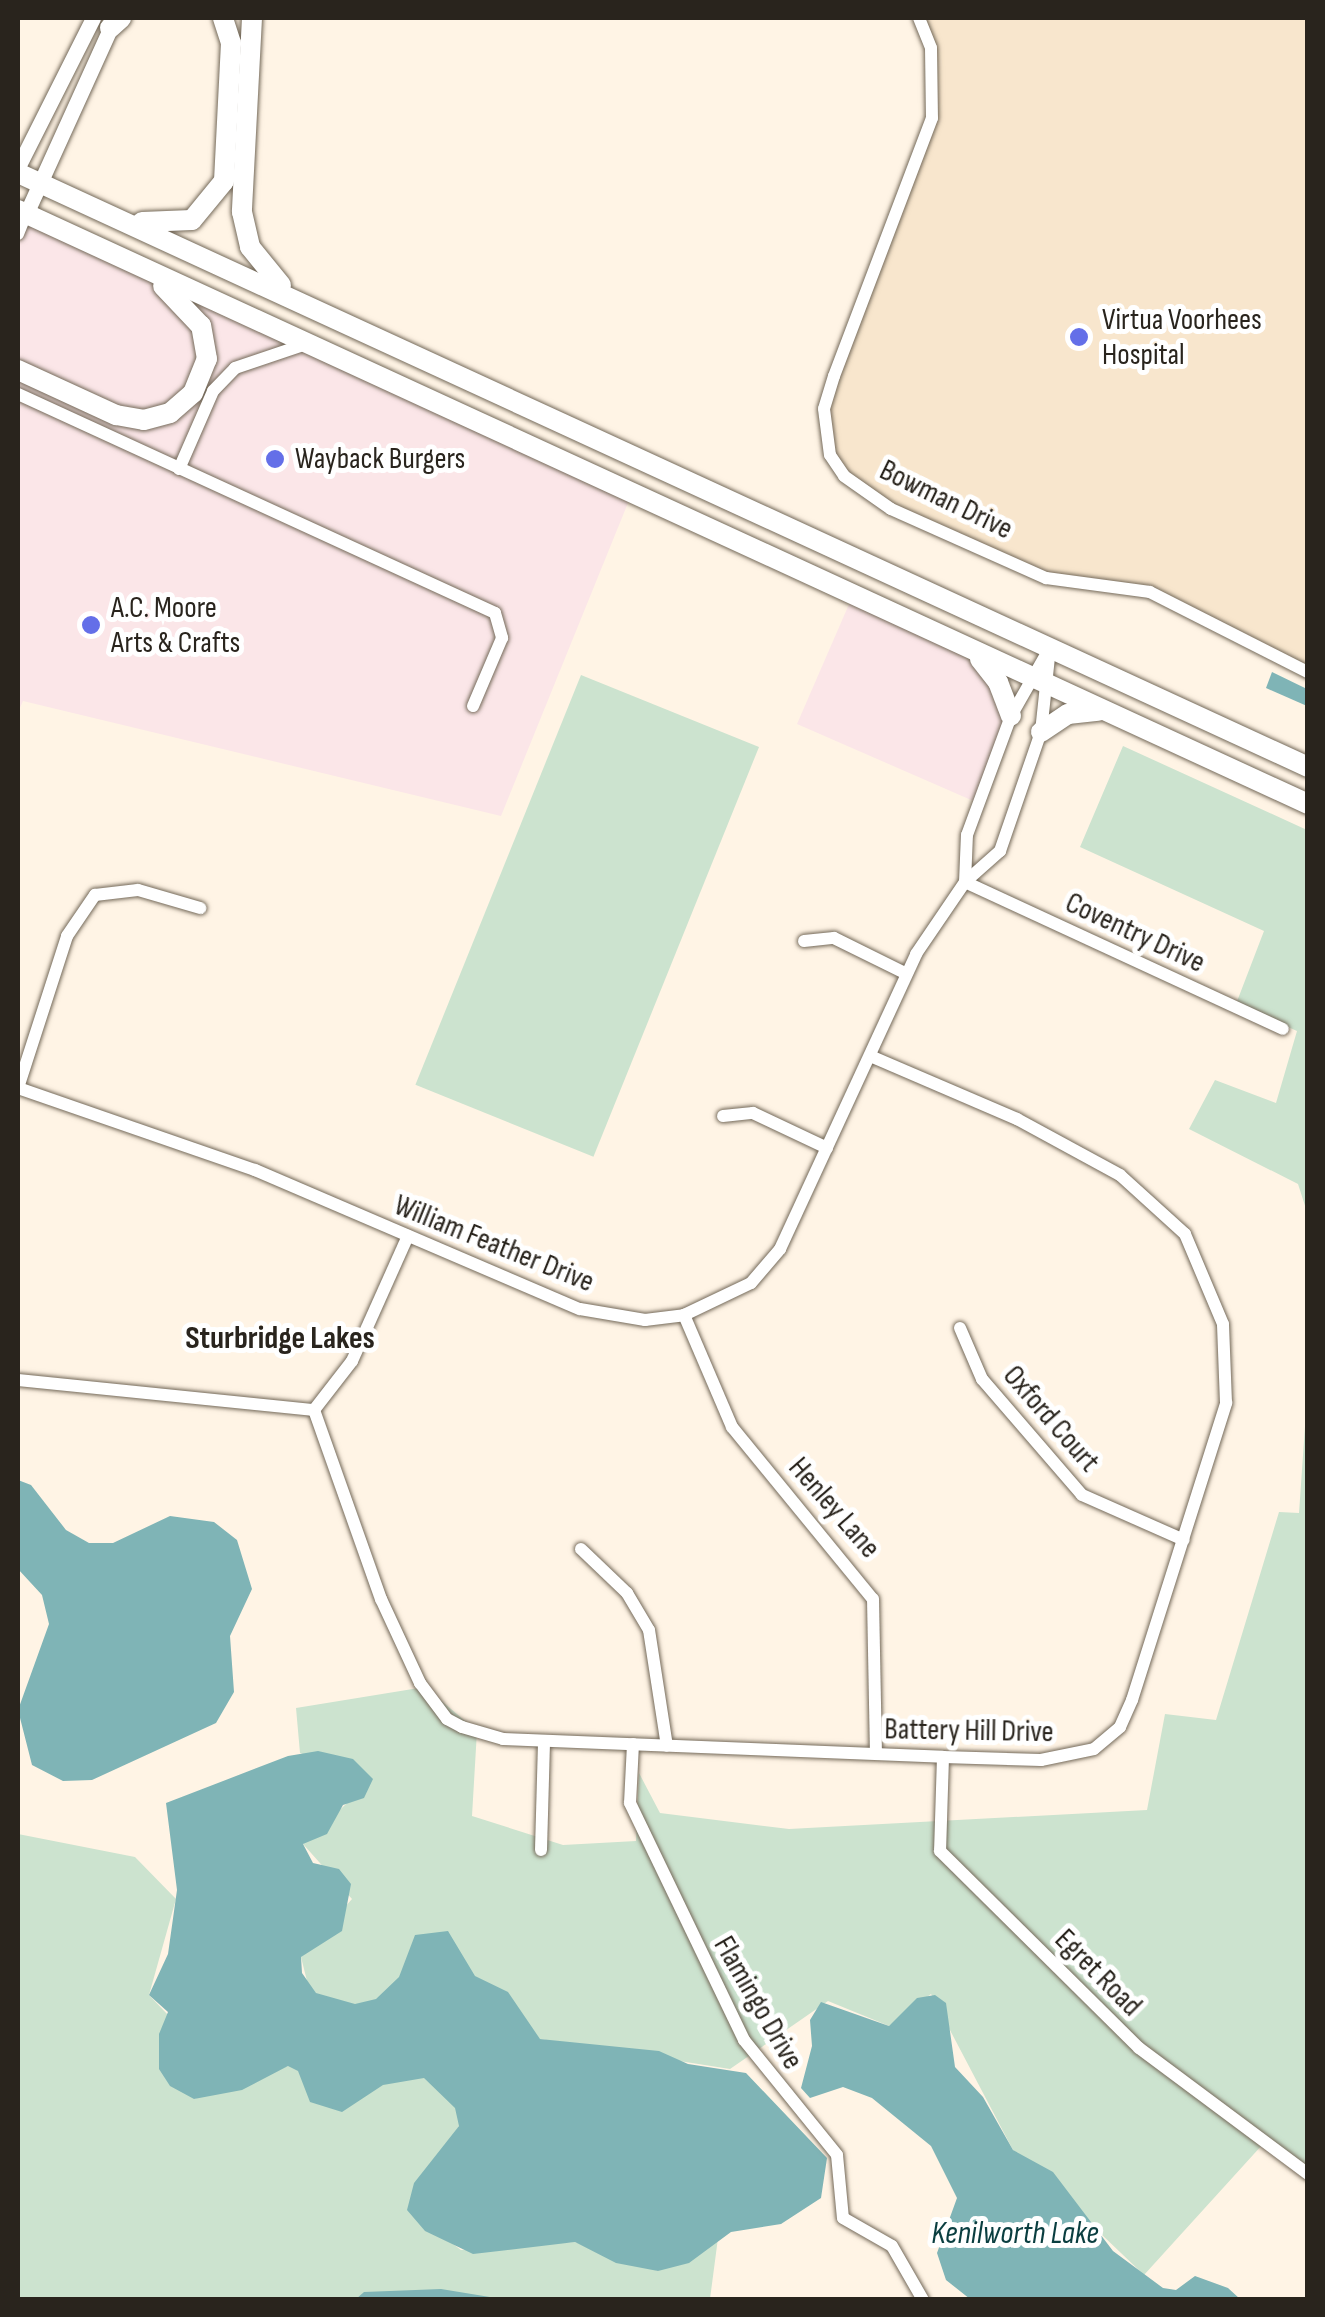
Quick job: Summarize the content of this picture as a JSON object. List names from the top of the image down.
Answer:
{
  "streets": {
    "street": [
      "Bowman Drive",
      "Coventry Drive",
      "William Feather Drive",
      "Oxford Court",
      "Henley Lane",
      "Battery Hill Drive",
      "Egret Road",
      "Flamingo Drive"
    ]
  },
  "crossings": [
    ["Coventry Drive", "William Feather Drive"],
    ["William Feather Drive", "Henley Lane"],
    ["William Feather Drive", "Battery Hill Drive"],
    ["Oxford Court", "Battery Hill Drive"],
    ["Henley Lane", "Battery Hill Drive"],
    ["Battery Hill Drive", "Egret Road"],
    ["Battery Hill Drive", "Flamingo Drive"]
  ],
  "districts": ["Sturbridge Lakes"],
  "water": ["Kenilworth Lake"],
  "places": ["Virtua Voorhees Hospital", "Wayback Burgers", "A.C. Moore Arts & Crafts"]
}
